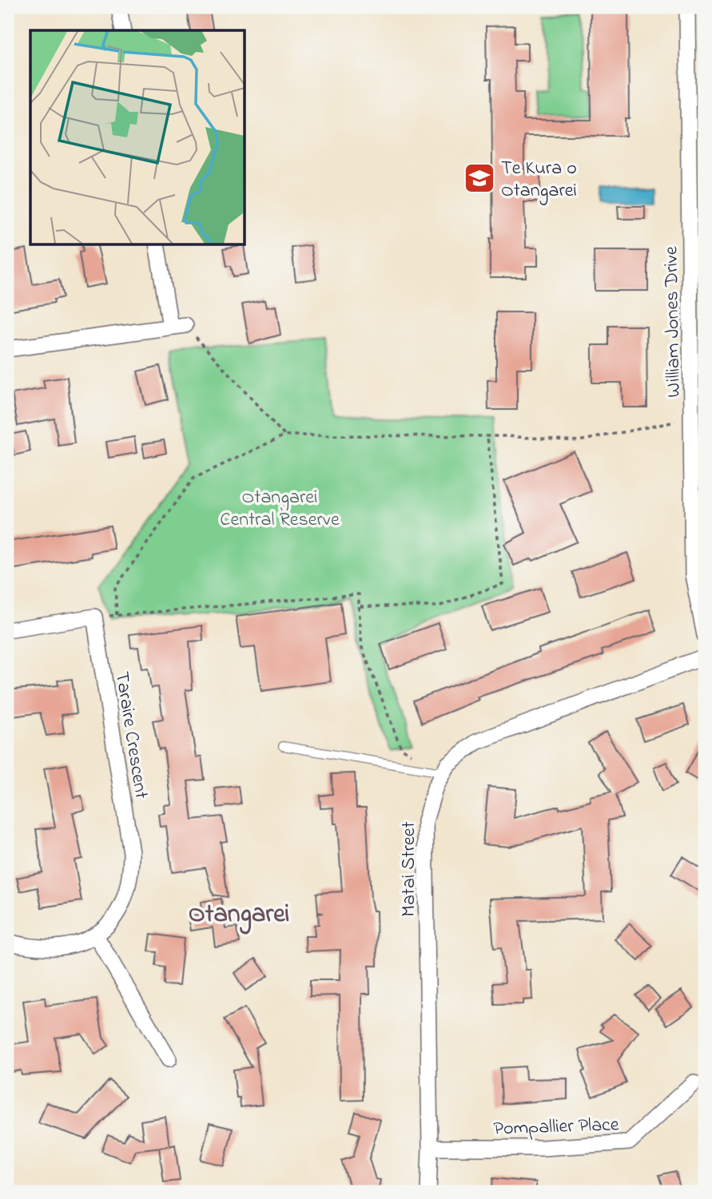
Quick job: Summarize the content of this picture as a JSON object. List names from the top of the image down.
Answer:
{
  "streets": {
    "street": [
      "William Jones Drive",
      "Taraire Crescent",
      "Matai Street",
      "Pompallier Place"
    ]
  },
  "crossings": [
    ["Matai Street", "Pompallier Place"]
  ],
  "districts": ["Otangarei"],
  "parks": ["Otangarei Central Reserve"],
  "places": {
    "school or university": ["Te Kura o Otangarei"]
  }
}
